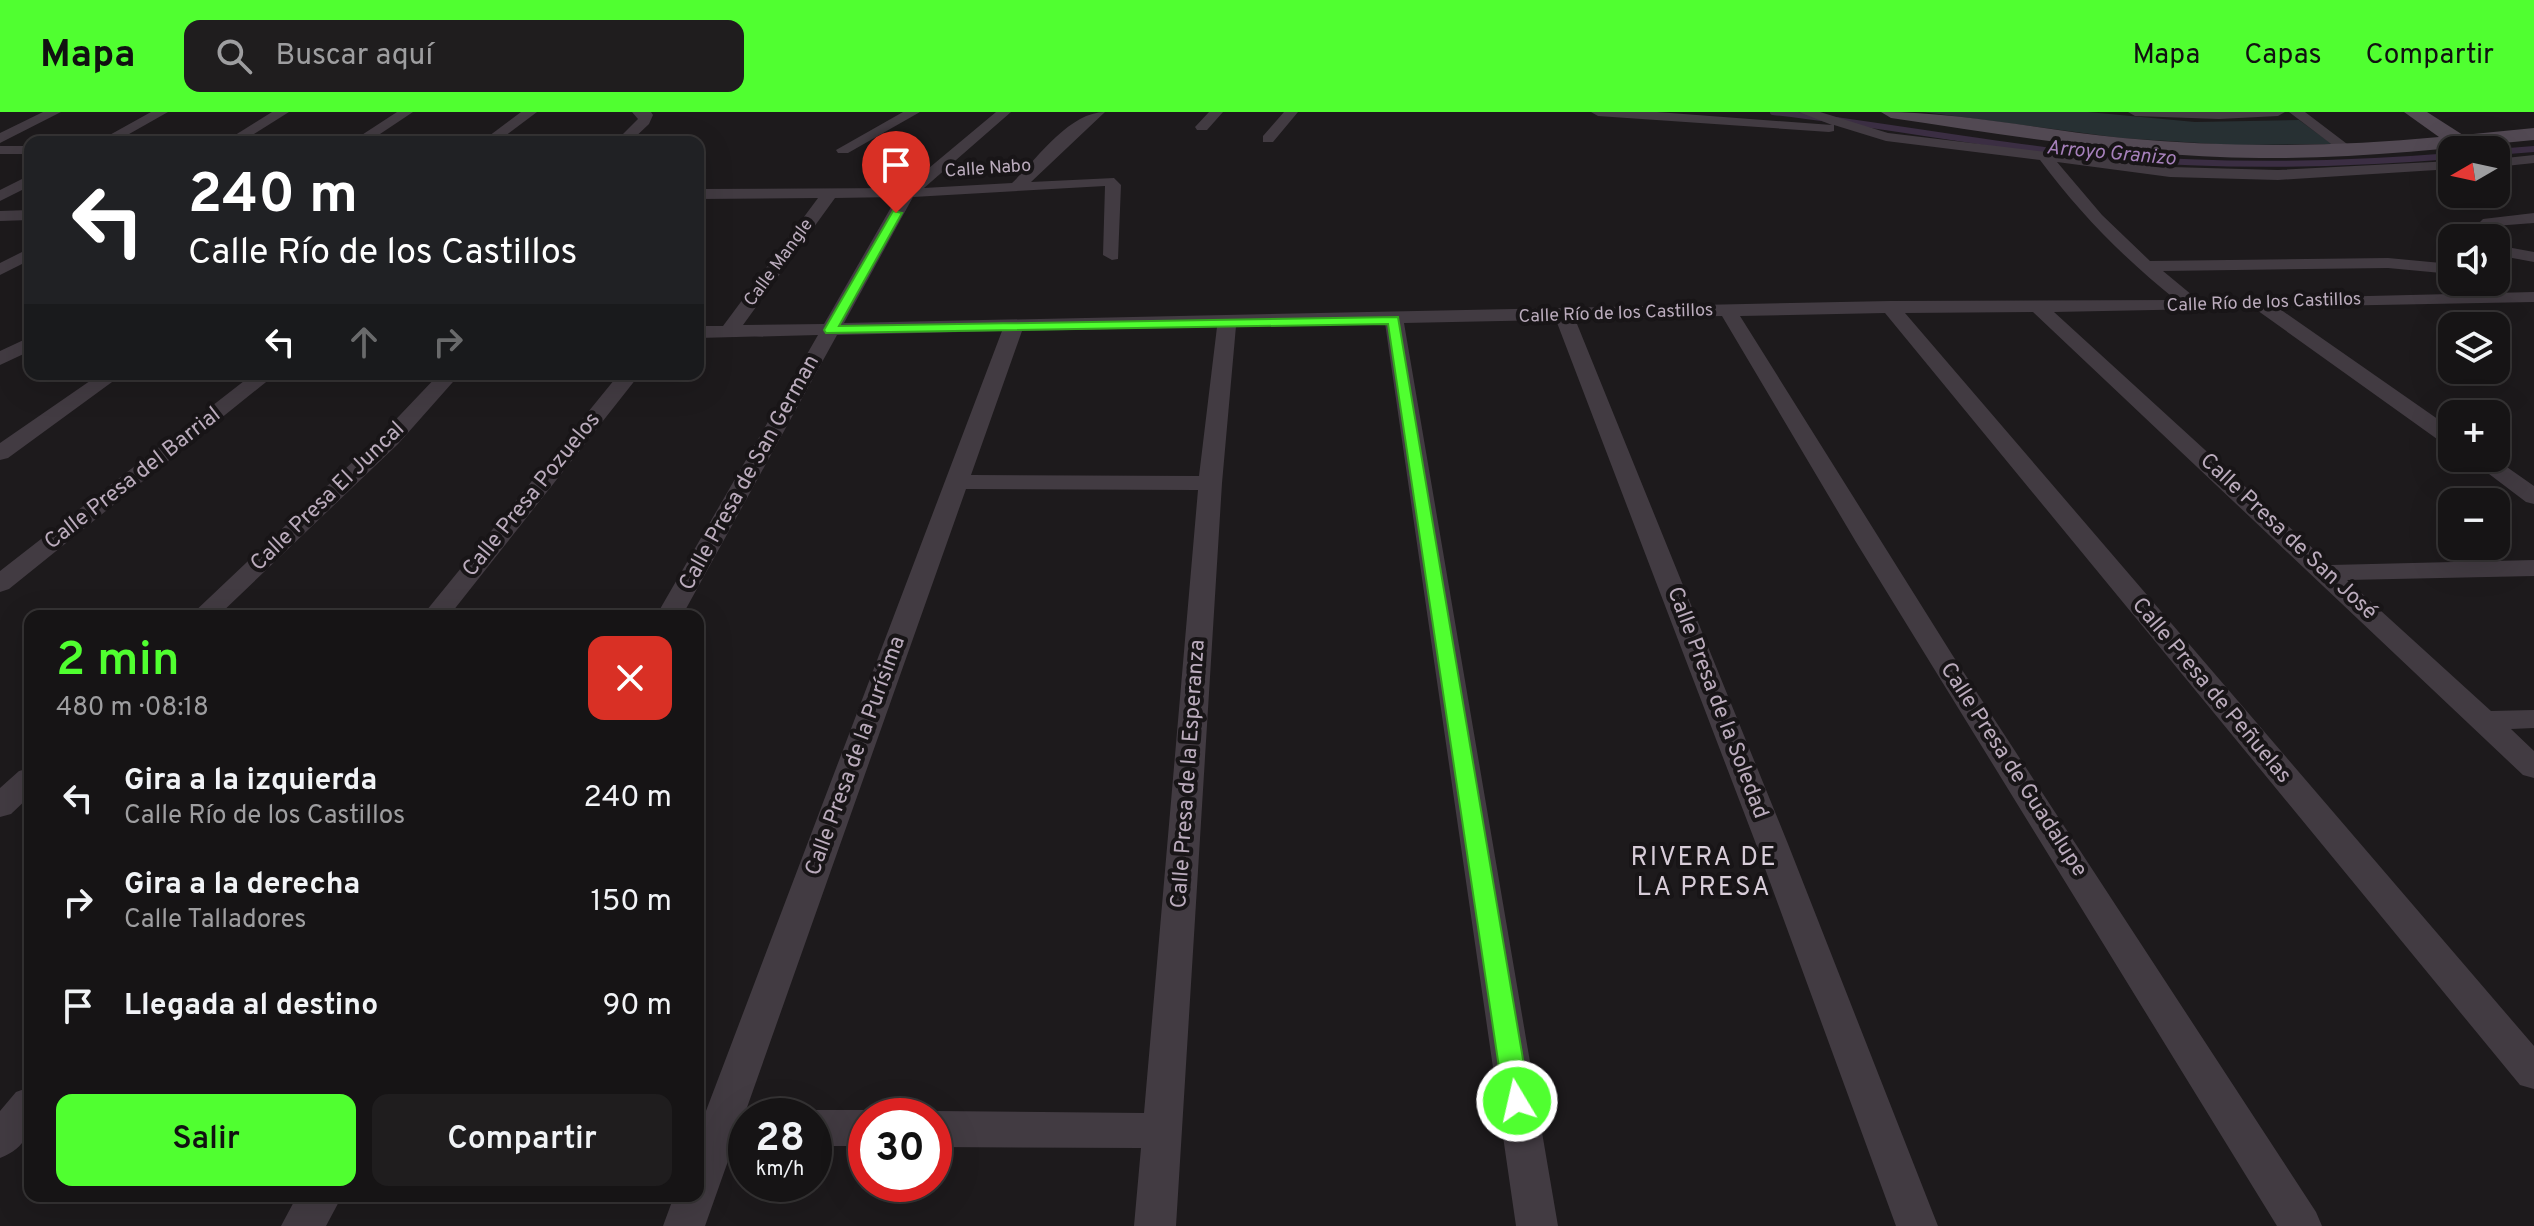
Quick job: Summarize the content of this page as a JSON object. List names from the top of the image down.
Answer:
{
  "streets": {
    "street": [
      "Calle Nabo",
      "Calle Mangle",
      "Calle Río de los Castillos",
      "Calle Presa de San German",
      "Calle Presa del Barrial",
      "Calle Presa Pozuelos",
      "Calle Presa El Juncal",
      "Calle Presa de San José",
      "Calle Presa de Peñuelas",
      "Calle Presa de la Soledad",
      "Calle Presa de la Purísima",
      "Calle Presa de Guadalupe",
      "Calle Presa de la Esperanza"
    ]
  },
  "crossings": [
    ["Calle Nabo", "Calle Mangle"],
    ["Calle Nabo", "Calle Presa de San German"],
    ["Calle Mangle", "Calle Río de los Castillos"],
    ["Calle Río de los Castillos", "Calle Presa de San German"],
    ["Calle Río de los Castillos", "Calle Presa de San José"],
    ["Calle Río de los Castillos", "Calle Presa de Peñuelas"],
    ["Calle Río de los Castillos", "Calle Presa de la Soledad"],
    ["Calle Río de los Castillos", "Calle Presa de la Purísima"],
    ["Calle Río de los Castillos", "Calle Presa de Guadalupe"],
    ["Calle Río de los Castillos", "Calle Presa de la Esperanza"]
  ],
  "districts": ["RIVERA DE LA PRESA"],
  "water": ["Arroyo Granizo"],
  "north": "left",
  "page": {
    "header": "Mapa",
    "search": "Buscar aquí",
    "nav": ["Mapa", "Capas", "Compartir"],
    "map_buttons": ["+", "−"],
    "turn": ["240 m", "Calle Río de los Castillos"],
    "heading": ["2 min", "480 m · 08:18"],
    "list": [
      {
        "name": "Gira a la izquierda",
        "note": "Calle Río de los Castillos",
        "value": "240 m"
      },
      {
        "name": "Gira a la derecha",
        "note": "Calle Talladores",
        "value": "150 m"
      },
      {
        "name": "Llegada al destino",
        "value": "90 m"
      }
    ],
    "buttons": ["Salir", "Compartir"],
    "speed": "28 km/h",
    "limit": "30"
  }
}
